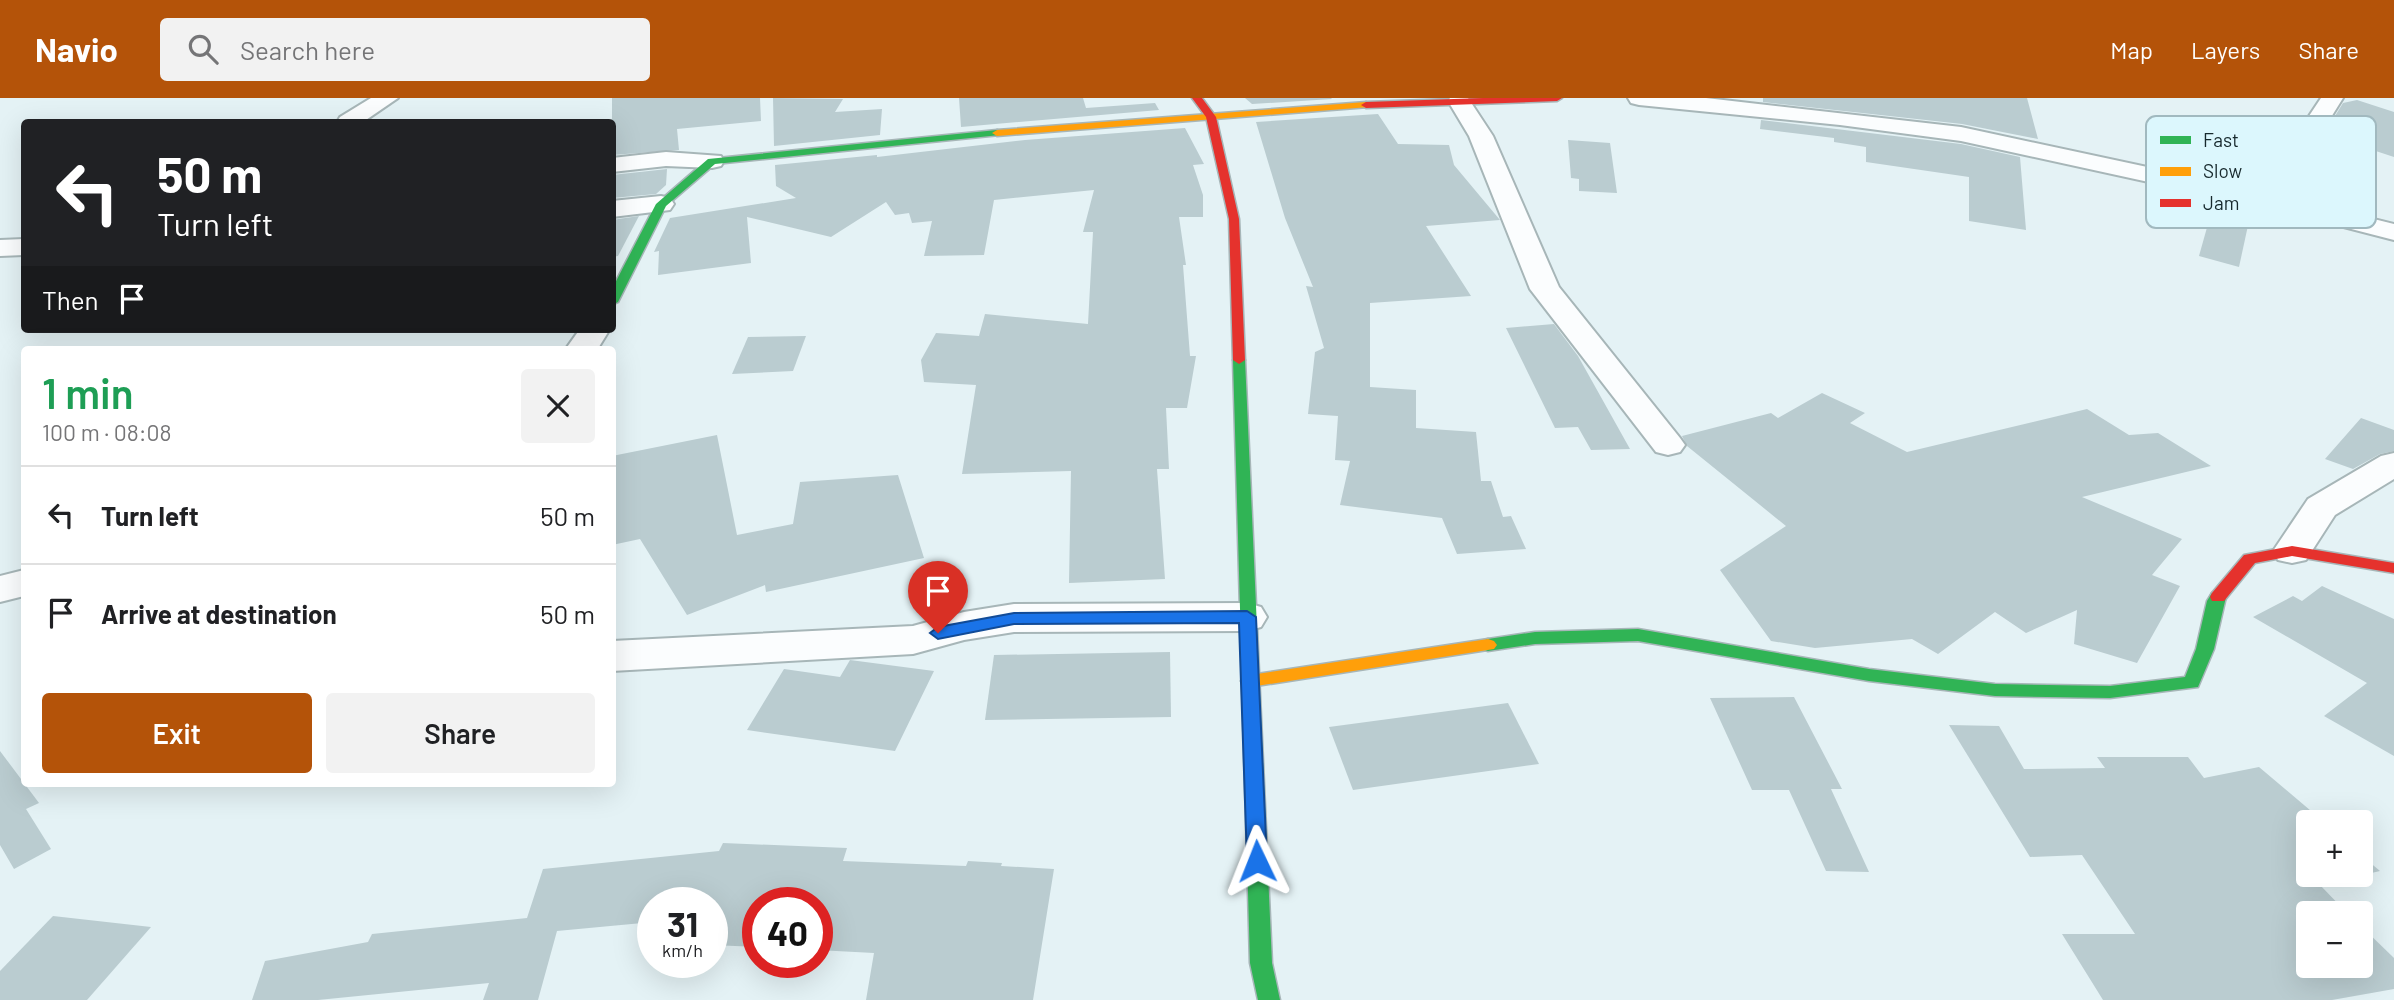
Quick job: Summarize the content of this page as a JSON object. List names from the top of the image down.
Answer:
{
  "legend": ["Fast", "Slow", "Jam"],
  "page": {
    "header": "Navio",
    "search": "Search here",
    "nav": ["Map", "Layers", "Share"],
    "turn": ["50 m", "Turn left"],
    "then": "Then",
    "heading": ["1 min", "100 m · 08:08"],
    "list": [
      {
        "name": "Turn left",
        "value": "50 m"
      },
      {
        "name": "Arrive at destination",
        "value": "50 m"
      }
    ],
    "buttons": ["Exit", "Share"],
    "map_buttons": ["+", "−"],
    "speed": "31 km/h",
    "limit": "40"
  }
}
